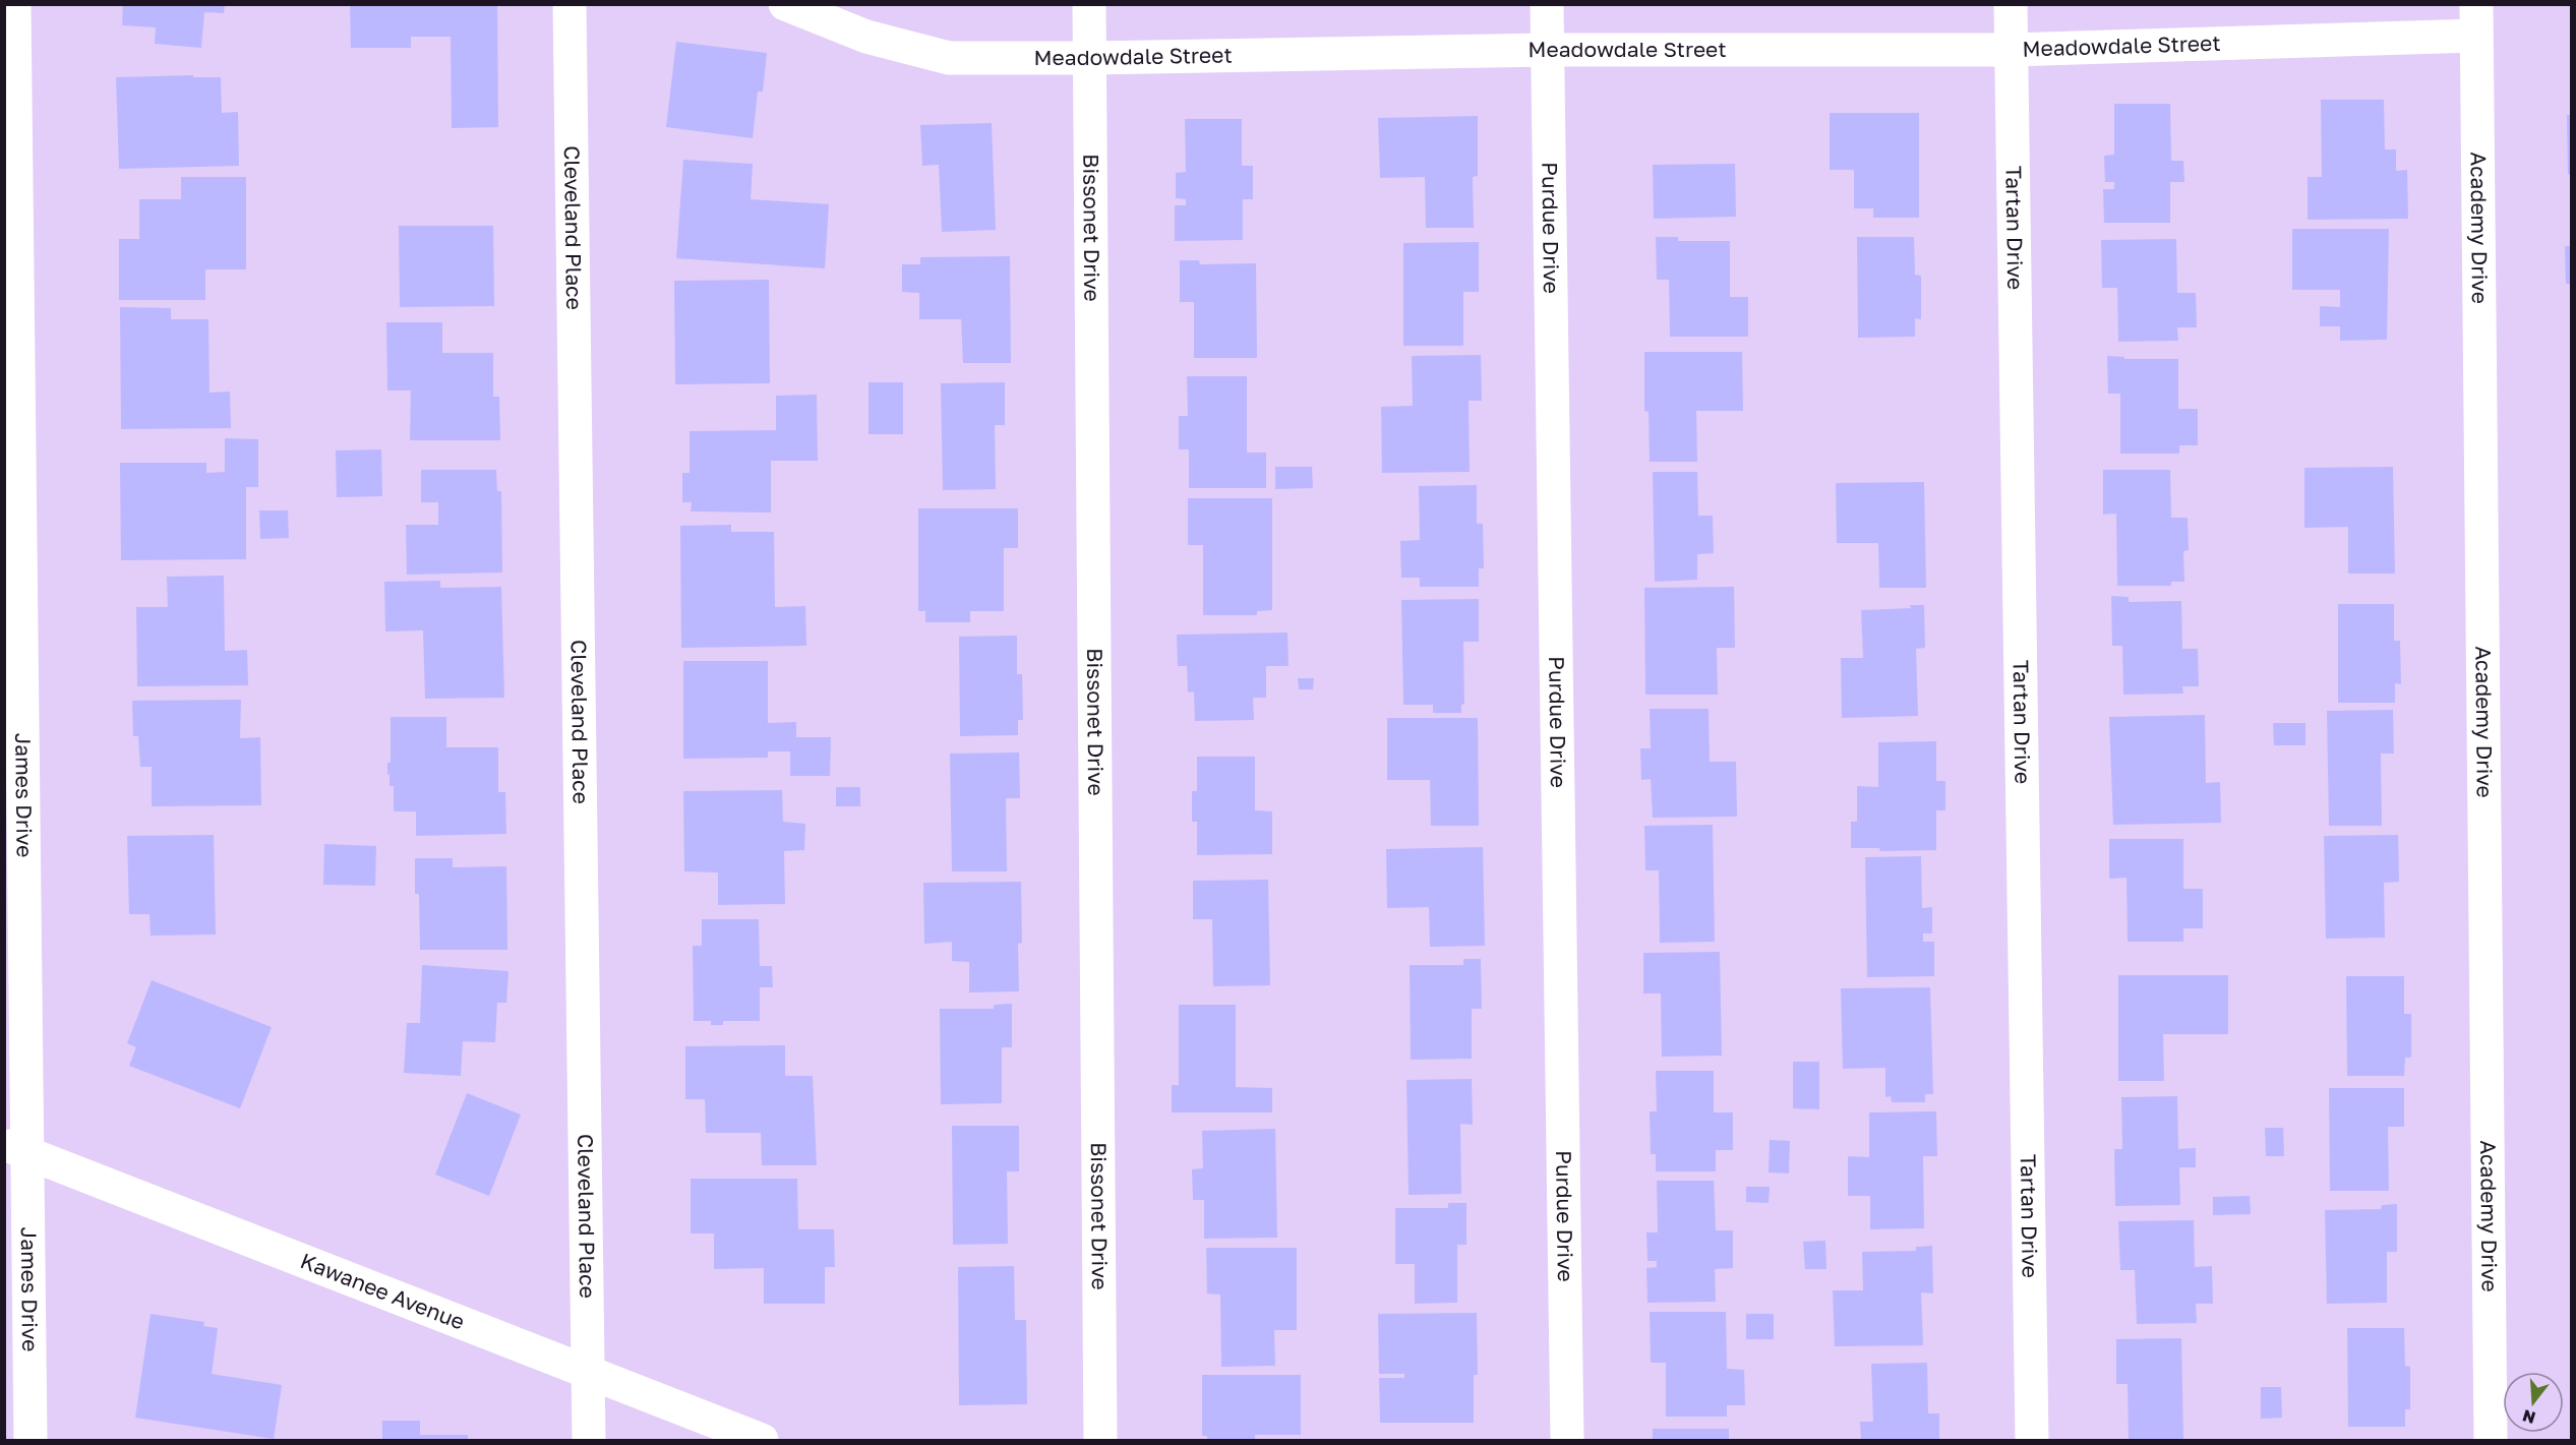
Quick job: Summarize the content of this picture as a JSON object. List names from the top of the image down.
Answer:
{
  "streets": {
    "street": [
      "Meadowdale Street",
      "Cleveland Place",
      "Bissonet Drive",
      "Purdue Drive",
      "Tartan Drive",
      "Academy Drive",
      "James Drive",
      "Kawanee Avenue"
    ]
  },
  "crossings": [
    ["Meadowdale Street", "Bissonet Drive"],
    ["Meadowdale Street", "Purdue Drive"],
    ["Meadowdale Street", "Tartan Drive"],
    ["Meadowdale Street", "Academy Drive"],
    ["Cleveland Place", "Kawanee Avenue"],
    ["James Drive", "Kawanee Avenue"]
  ],
  "north": "bottom"
}
